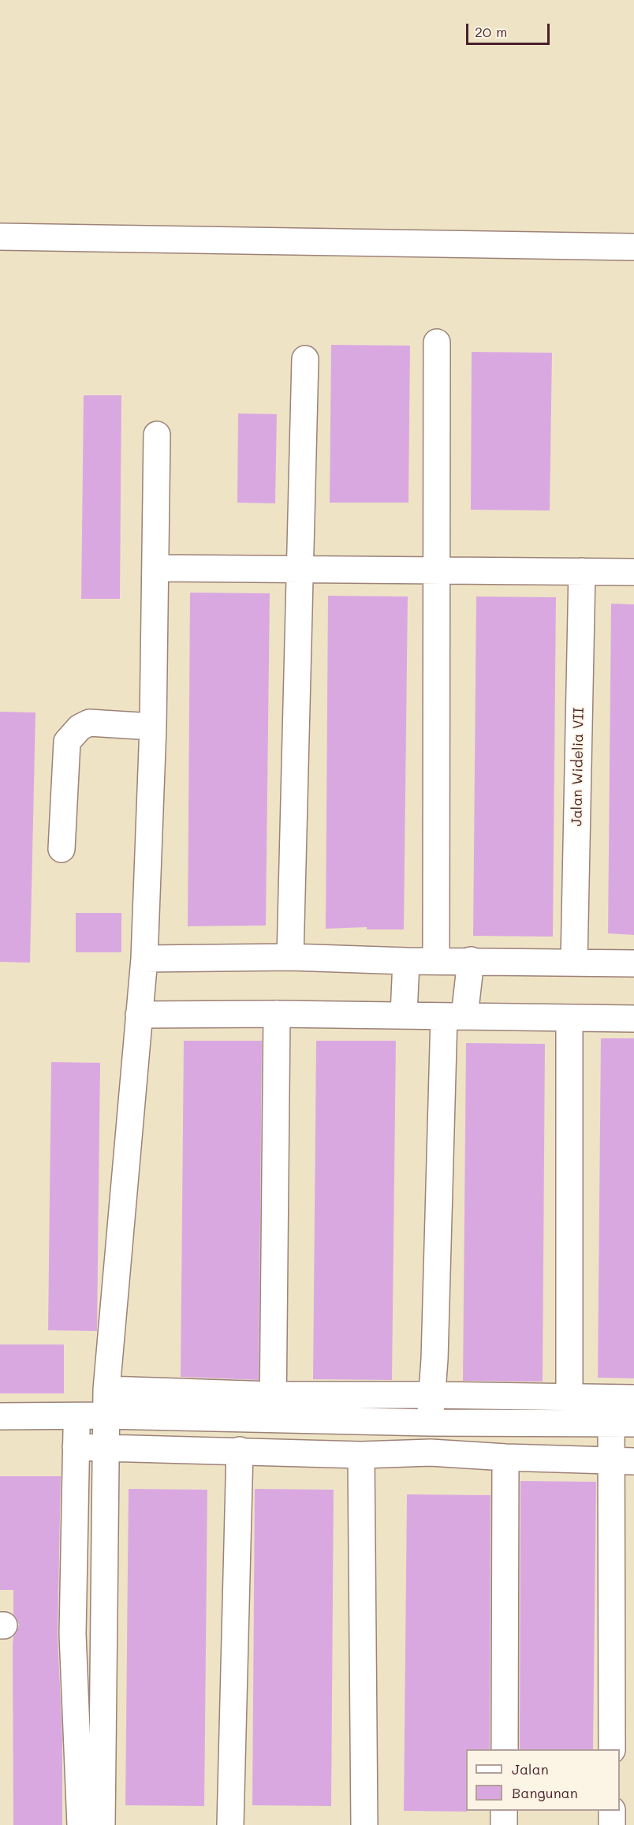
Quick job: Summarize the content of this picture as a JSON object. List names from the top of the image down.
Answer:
{
  "streets": {
    "street": ["Jalan Widelia VII"]
  },
  "legend": ["Jalan", "Bangunan"],
  "scale_bar": "20 m"
}
